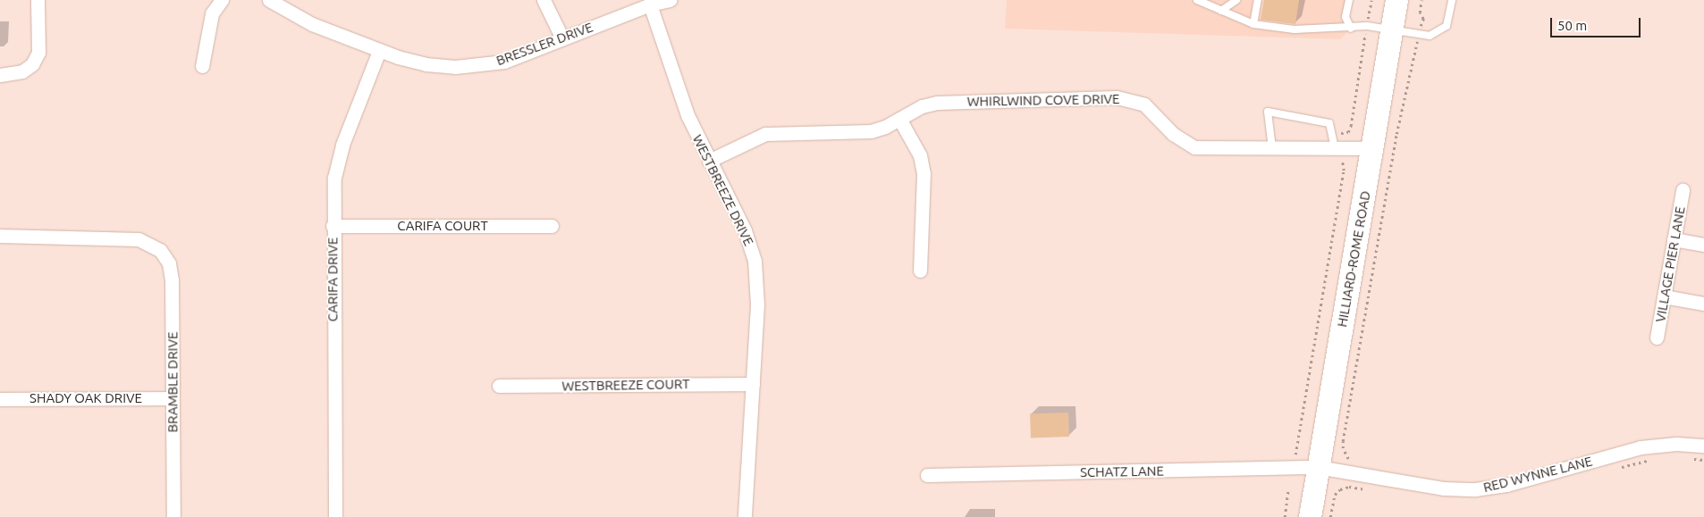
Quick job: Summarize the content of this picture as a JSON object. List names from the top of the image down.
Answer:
{
  "streets": {
    "main road": ["HILLIARD-ROME ROAD"],
    "street": [
      "BRESSLER DRIVE",
      "WHIRLWIND COVE DRIVE",
      "WESTBREEZE DRIVE",
      "CARIFA COURT",
      "VILLAGE PIER LANE",
      "CARIFA DRIVE",
      "BRAMBLE DRIVE",
      "WESTBREEZE COURT",
      "SHADY OAK DRIVE",
      "SCHATZ LANE",
      "RED WYNNE LANE"
    ]
  },
  "crossings": [
    ["BRESSLER DRIVE", "WESTBREEZE DRIVE"],
    ["BRESSLER DRIVE", "CARIFA DRIVE"],
    ["WHIRLWIND COVE DRIVE", "WESTBREEZE DRIVE"],
    ["WHIRLWIND COVE DRIVE", "HILLIARD-ROME ROAD"],
    ["WESTBREEZE DRIVE", "WESTBREEZE COURT"],
    ["CARIFA COURT", "CARIFA DRIVE"],
    ["HILLIARD-ROME ROAD", "SCHATZ LANE"],
    ["HILLIARD-ROME ROAD", "RED WYNNE LANE"],
    ["BRAMBLE DRIVE", "SHADY OAK DRIVE"],
    ["SCHATZ LANE", "RED WYNNE LANE"]
  ],
  "scale_bar": "50 m"
}
